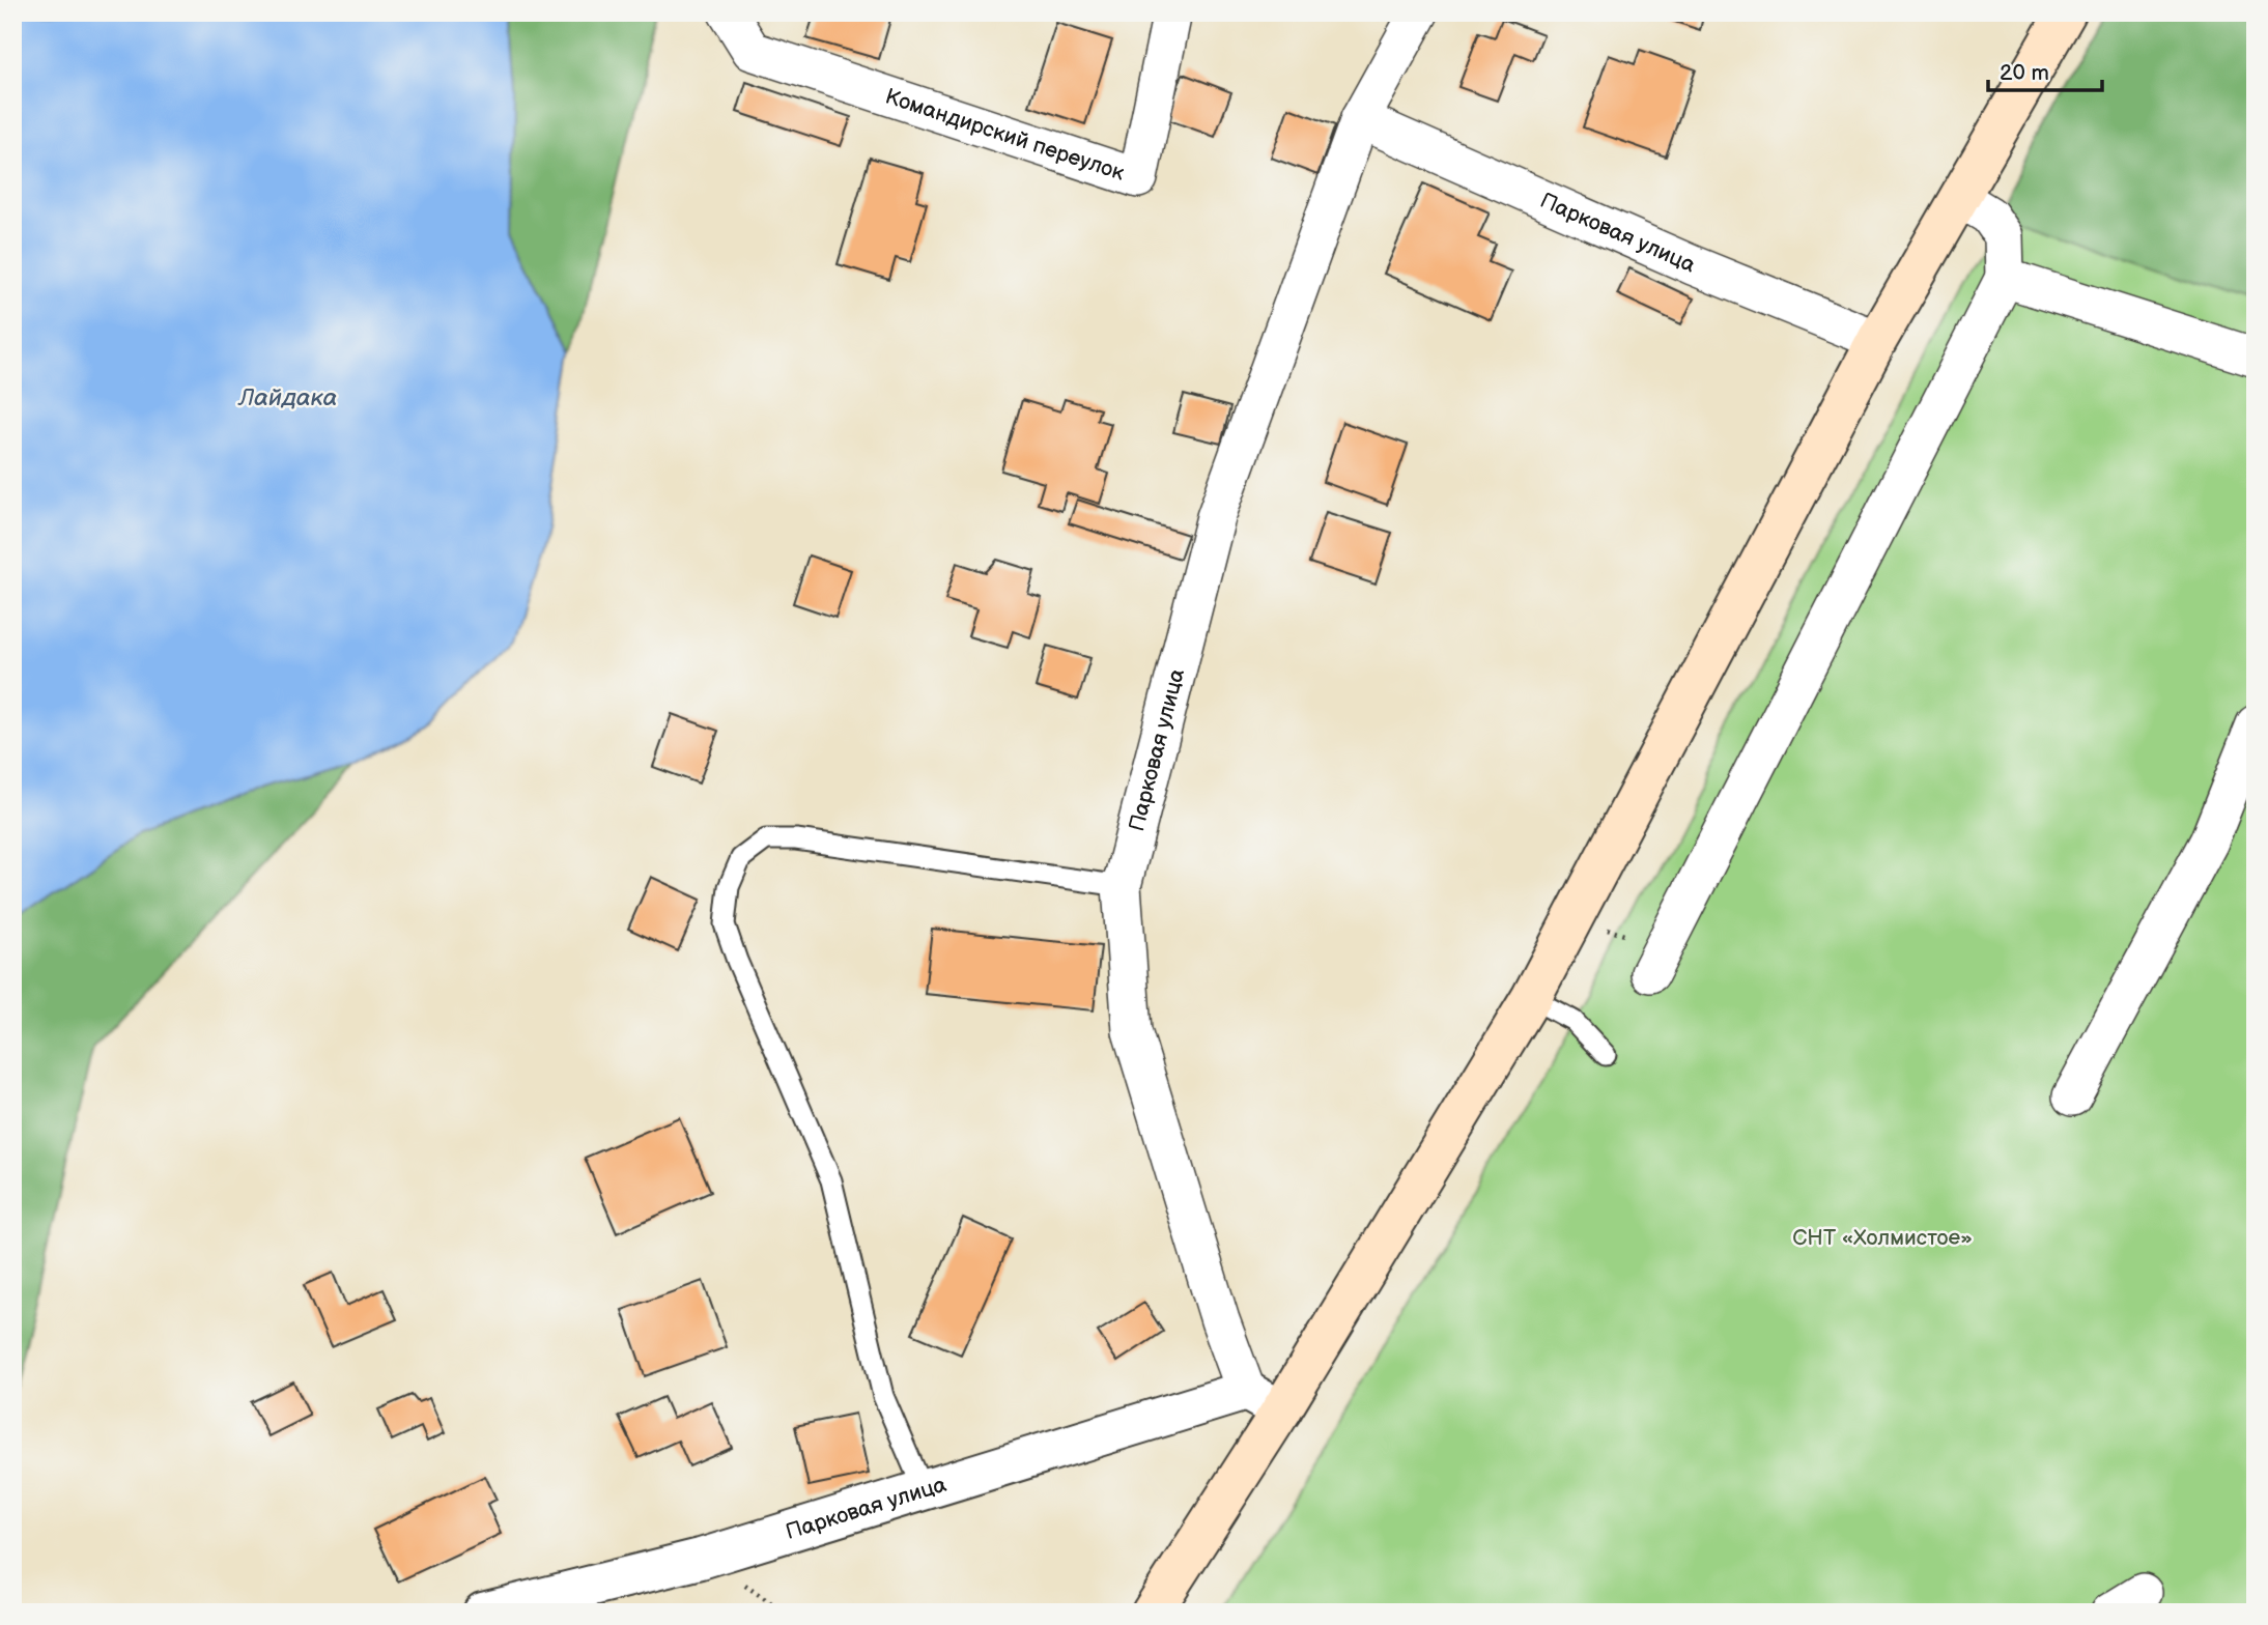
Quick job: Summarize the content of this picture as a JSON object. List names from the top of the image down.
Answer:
{
  "streets": {
    "street": ["Командирский переулок", "Парковая улица"]
  },
  "water": ["Лайдака"],
  "parks": ["СНТ «Холмистое»"],
  "scale_bar": "20 m"
}
